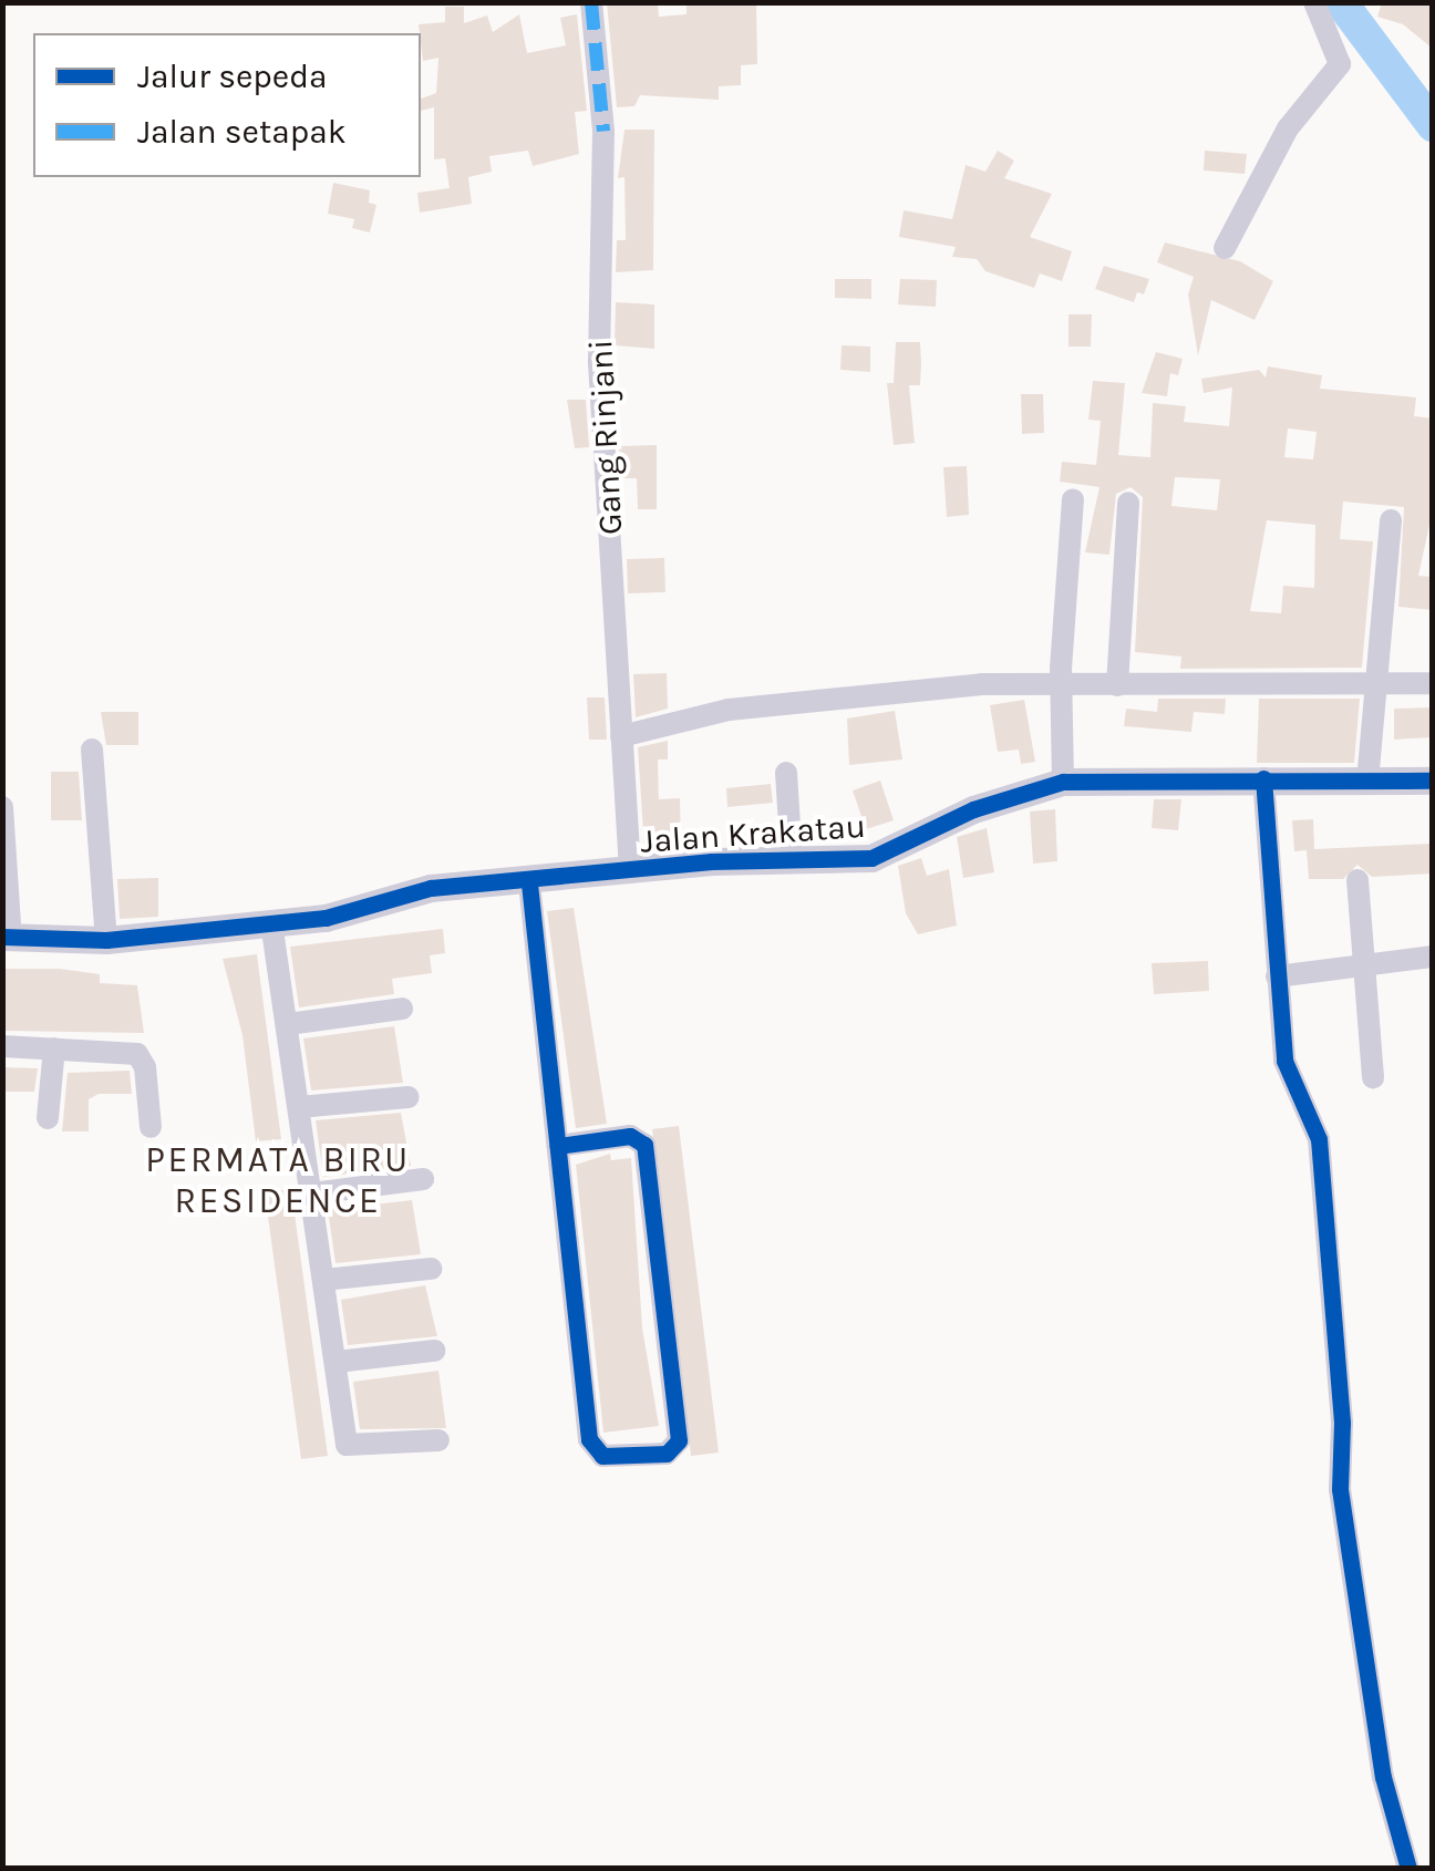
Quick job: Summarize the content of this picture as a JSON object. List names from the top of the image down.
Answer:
{
  "streets": {
    "street": ["Gang Rinjani", "Jalan Krakatau"]
  },
  "crossings": [
    ["Gang Rinjani", "Jalan Krakatau"]
  ],
  "districts": ["PERMATA BIRU RESIDENCE"],
  "legend": ["Jalur sepeda", "Jalan setapak"]
}
